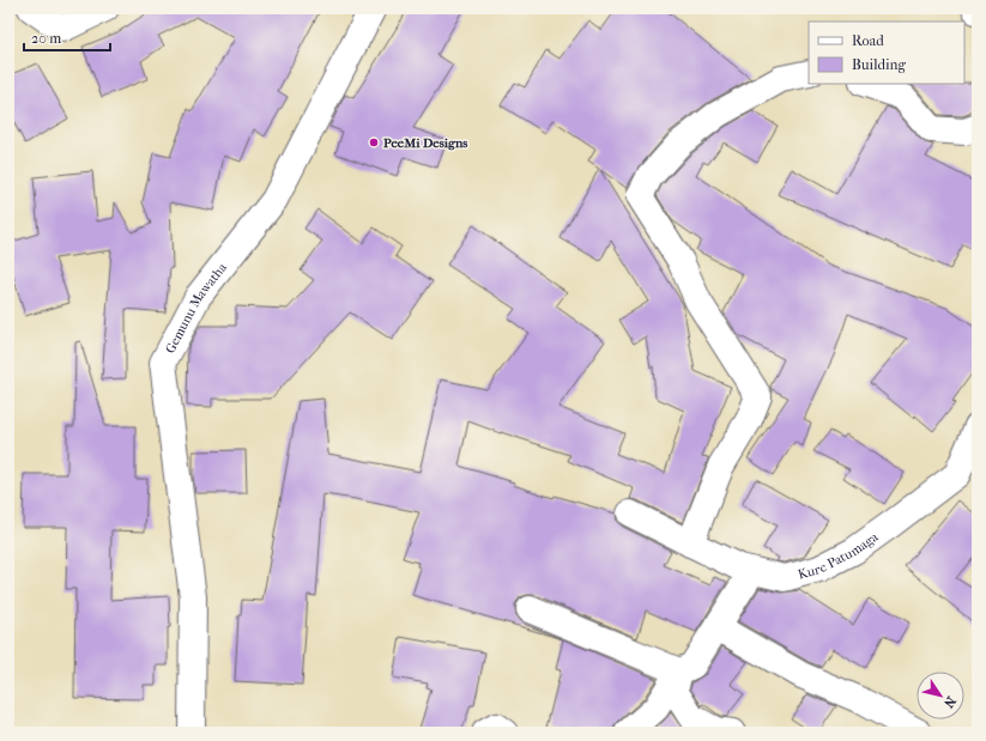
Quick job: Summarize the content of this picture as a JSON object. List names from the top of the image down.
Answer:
{
  "streets": {
    "street": ["Gemunu Mawatha", "Kure Patumaga"]
  },
  "places": ["PeeMi Designs"],
  "legend": ["Road", "Building"],
  "scale_bar": "20 m",
  "north": "bottom right"
}
